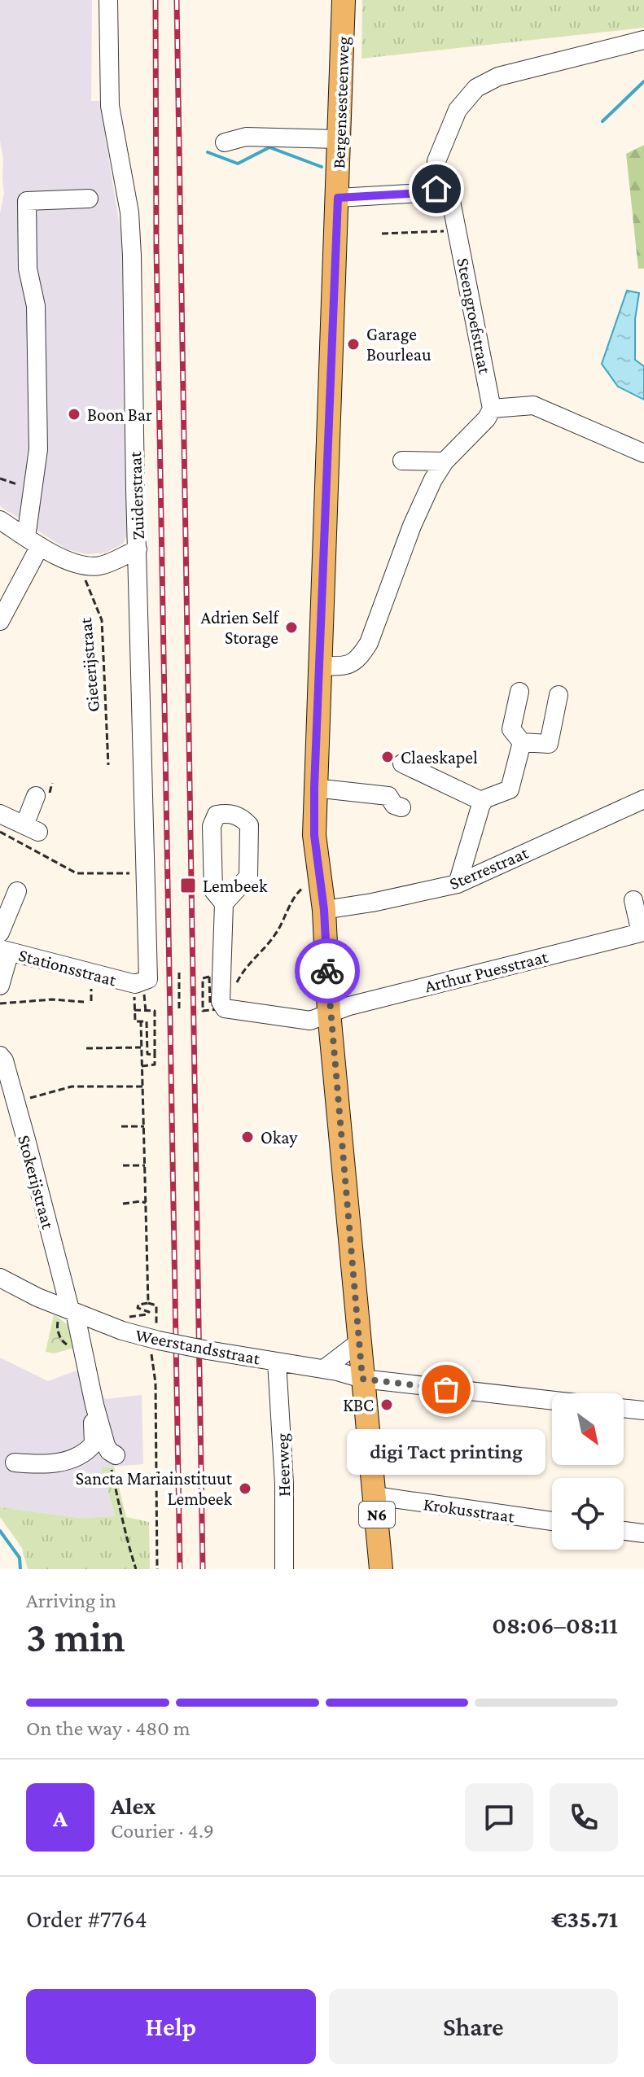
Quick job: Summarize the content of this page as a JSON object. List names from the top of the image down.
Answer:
{
  "streets": {
    "main road": ["Bergensesteenweg", "N6"],
    "street": [
      "Steengroefstraat",
      "Zuiderstraat",
      "Sterrestraat",
      "Stationsstraat",
      "Arthur Puesstraat",
      "Stokerijstraat",
      "Weerstandsstraat",
      "Heerweg",
      "Krokusstraat"
    ],
    "path": ["Gieterijstraat"]
  },
  "crossings": [
    ["Bergensesteenweg", "Sterrestraat"],
    ["Bergensesteenweg", "Arthur Puesstraat"],
    ["Bergensesteenweg", "Weerstandsstraat"],
    ["Bergensesteenweg", "Krokusstraat"],
    ["Zuiderstraat", "Stationsstraat"],
    ["Stokerijstraat", "Weerstandsstraat"],
    ["Weerstandsstraat", "Heerweg"]
  ],
  "places": {
    "other": [
      "Garage Bourleau",
      "Boon Bar",
      "Adrien Self Storage",
      "Claeskapel",
      "Okay",
      "digi Tact printing",
      "KBC",
      "Sancta Mariainstituut Lembeek"
    ],
    "transit": ["Lembeek"]
  },
  "north": "bottom right",
  "page": {
    "bubble": "digi Tact printing",
    "heading": ["3 min", "Arriving in", "08:06–08:11"],
    "panel": [
      "Alex",
      "Courier · 4.9",
      "Order #7764",
      "€35.71"
    ],
    "bar": "On the way · 480 m",
    "round": "A",
    "buttons": ["Help", "Share"]
  }
}
